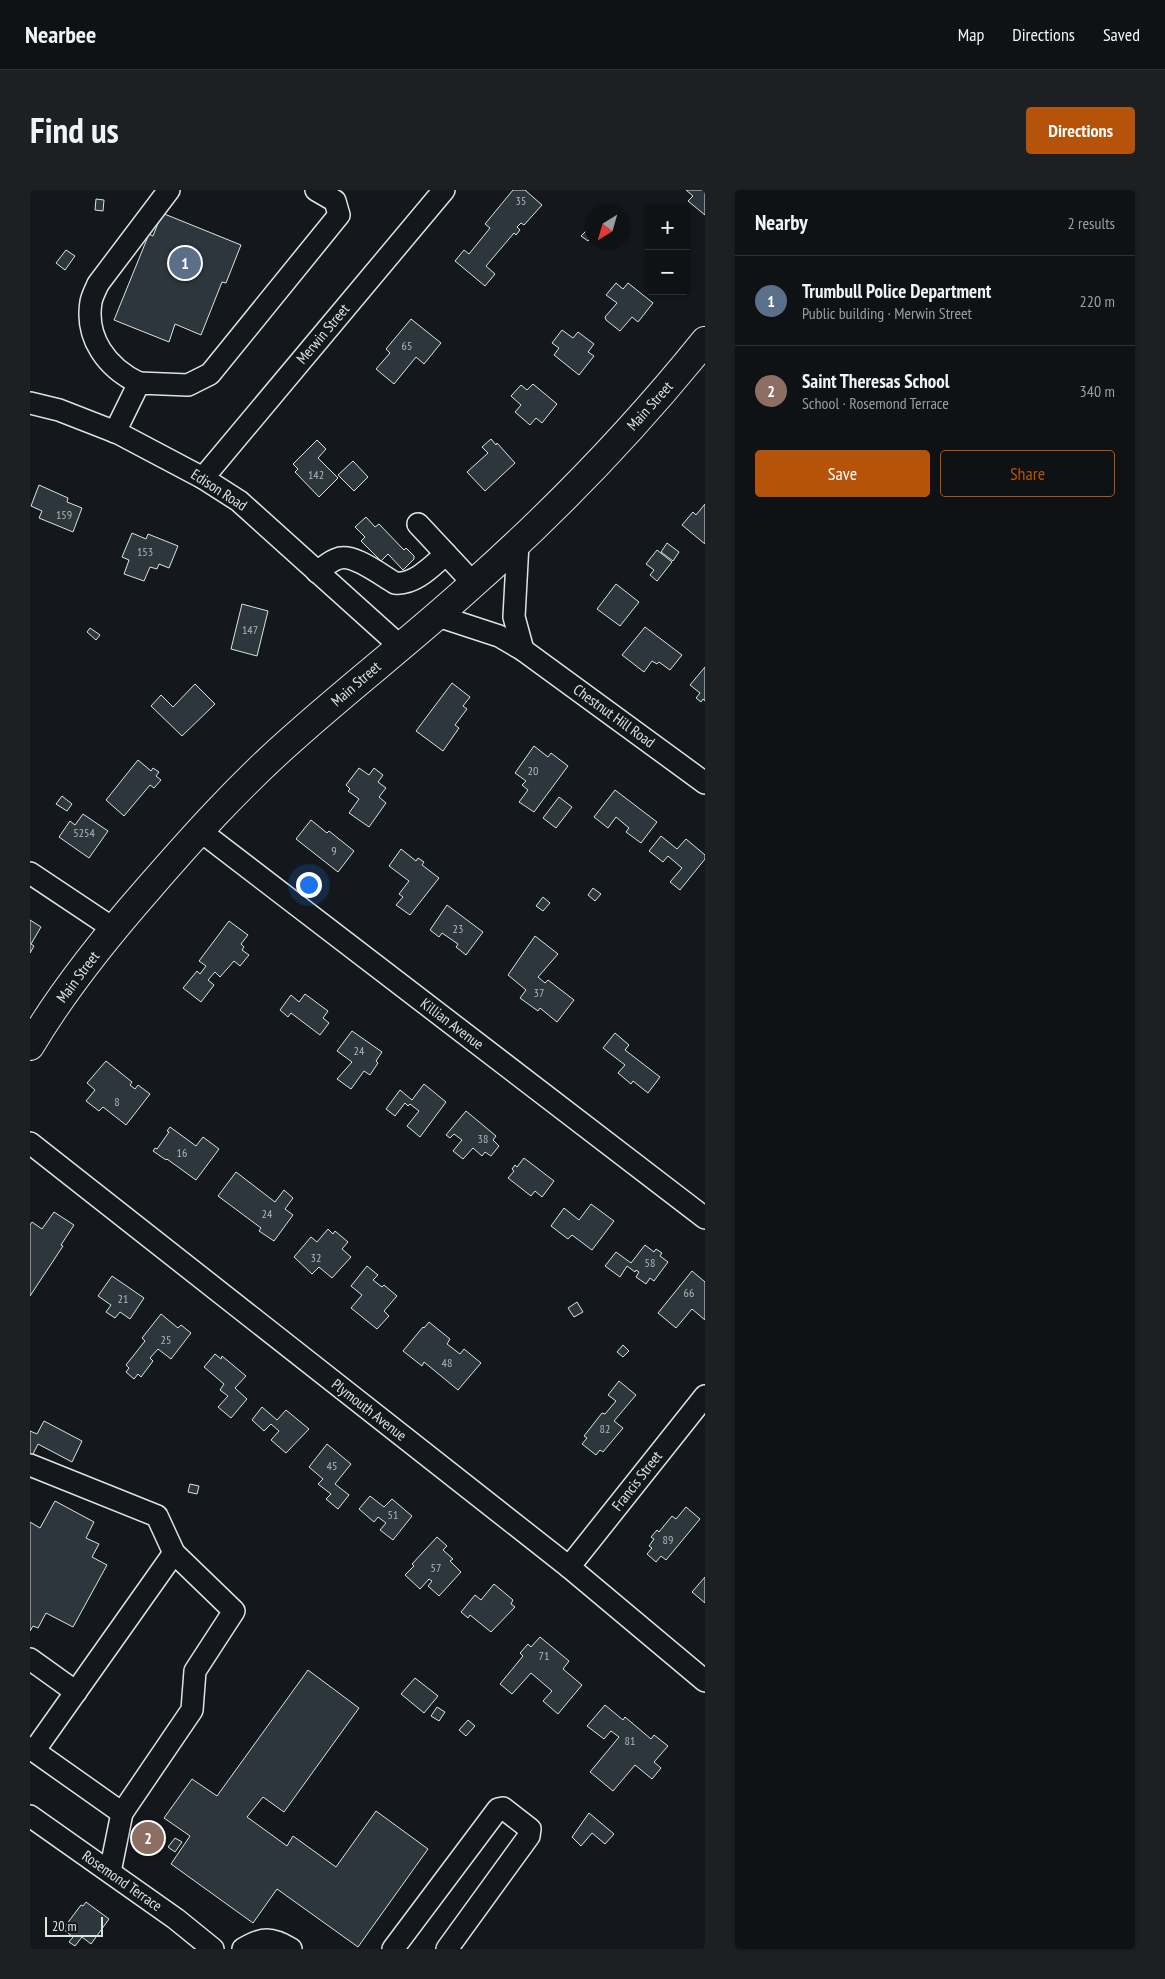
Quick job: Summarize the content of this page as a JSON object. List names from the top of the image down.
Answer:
{
  "streets": {
    "main road": ["Main Street"],
    "street": [
      "Merwin Street",
      "Edison Road",
      "Chestnut Hill Road",
      "Killian Avenue",
      "Plymouth Avenue",
      "Francis Street",
      "Rosemond Terrace"
    ]
  },
  "crossings": [
    ["Merwin Street", "Edison Road"],
    ["Main Street", "Edison Road"],
    ["Main Street", "Chestnut Hill Road"],
    ["Main Street", "Killian Avenue"],
    ["Plymouth Avenue", "Francis Street"]
  ],
  "house_numbers": [
    "35",
    "65",
    "142",
    "159",
    "153",
    "147",
    "20",
    "5254",
    "9",
    "23",
    "37",
    "24",
    "8",
    "38",
    "16",
    "24",
    "32",
    "58",
    "66",
    "21",
    "25",
    "48",
    "82",
    "45",
    "51",
    "89",
    "57",
    "71",
    "81"
  ],
  "scale_bar": "20 m",
  "north": "bottom left",
  "page": {
    "header": "Nearbee",
    "nav": ["Map", "Directions", "Saved"],
    "title": "Find us",
    "buttons": [
      "Directions",
      ["Save", "Share"]
    ],
    "heading": ["Nearby", "2 results"],
    "map_buttons": ["+", "−"],
    "pins": ["1", "2"],
    "list": [
      {
        "mark": "1",
        "name": "Trumbull Police Department",
        "note": "Public building · Merwin Street",
        "value": "220 m"
      },
      {
        "mark": "2",
        "name": "Saint Theresas School",
        "note": "School · Rosemond Terrace",
        "value": "340 m"
      }
    ],
    "scale": "20 m"
  }
}
